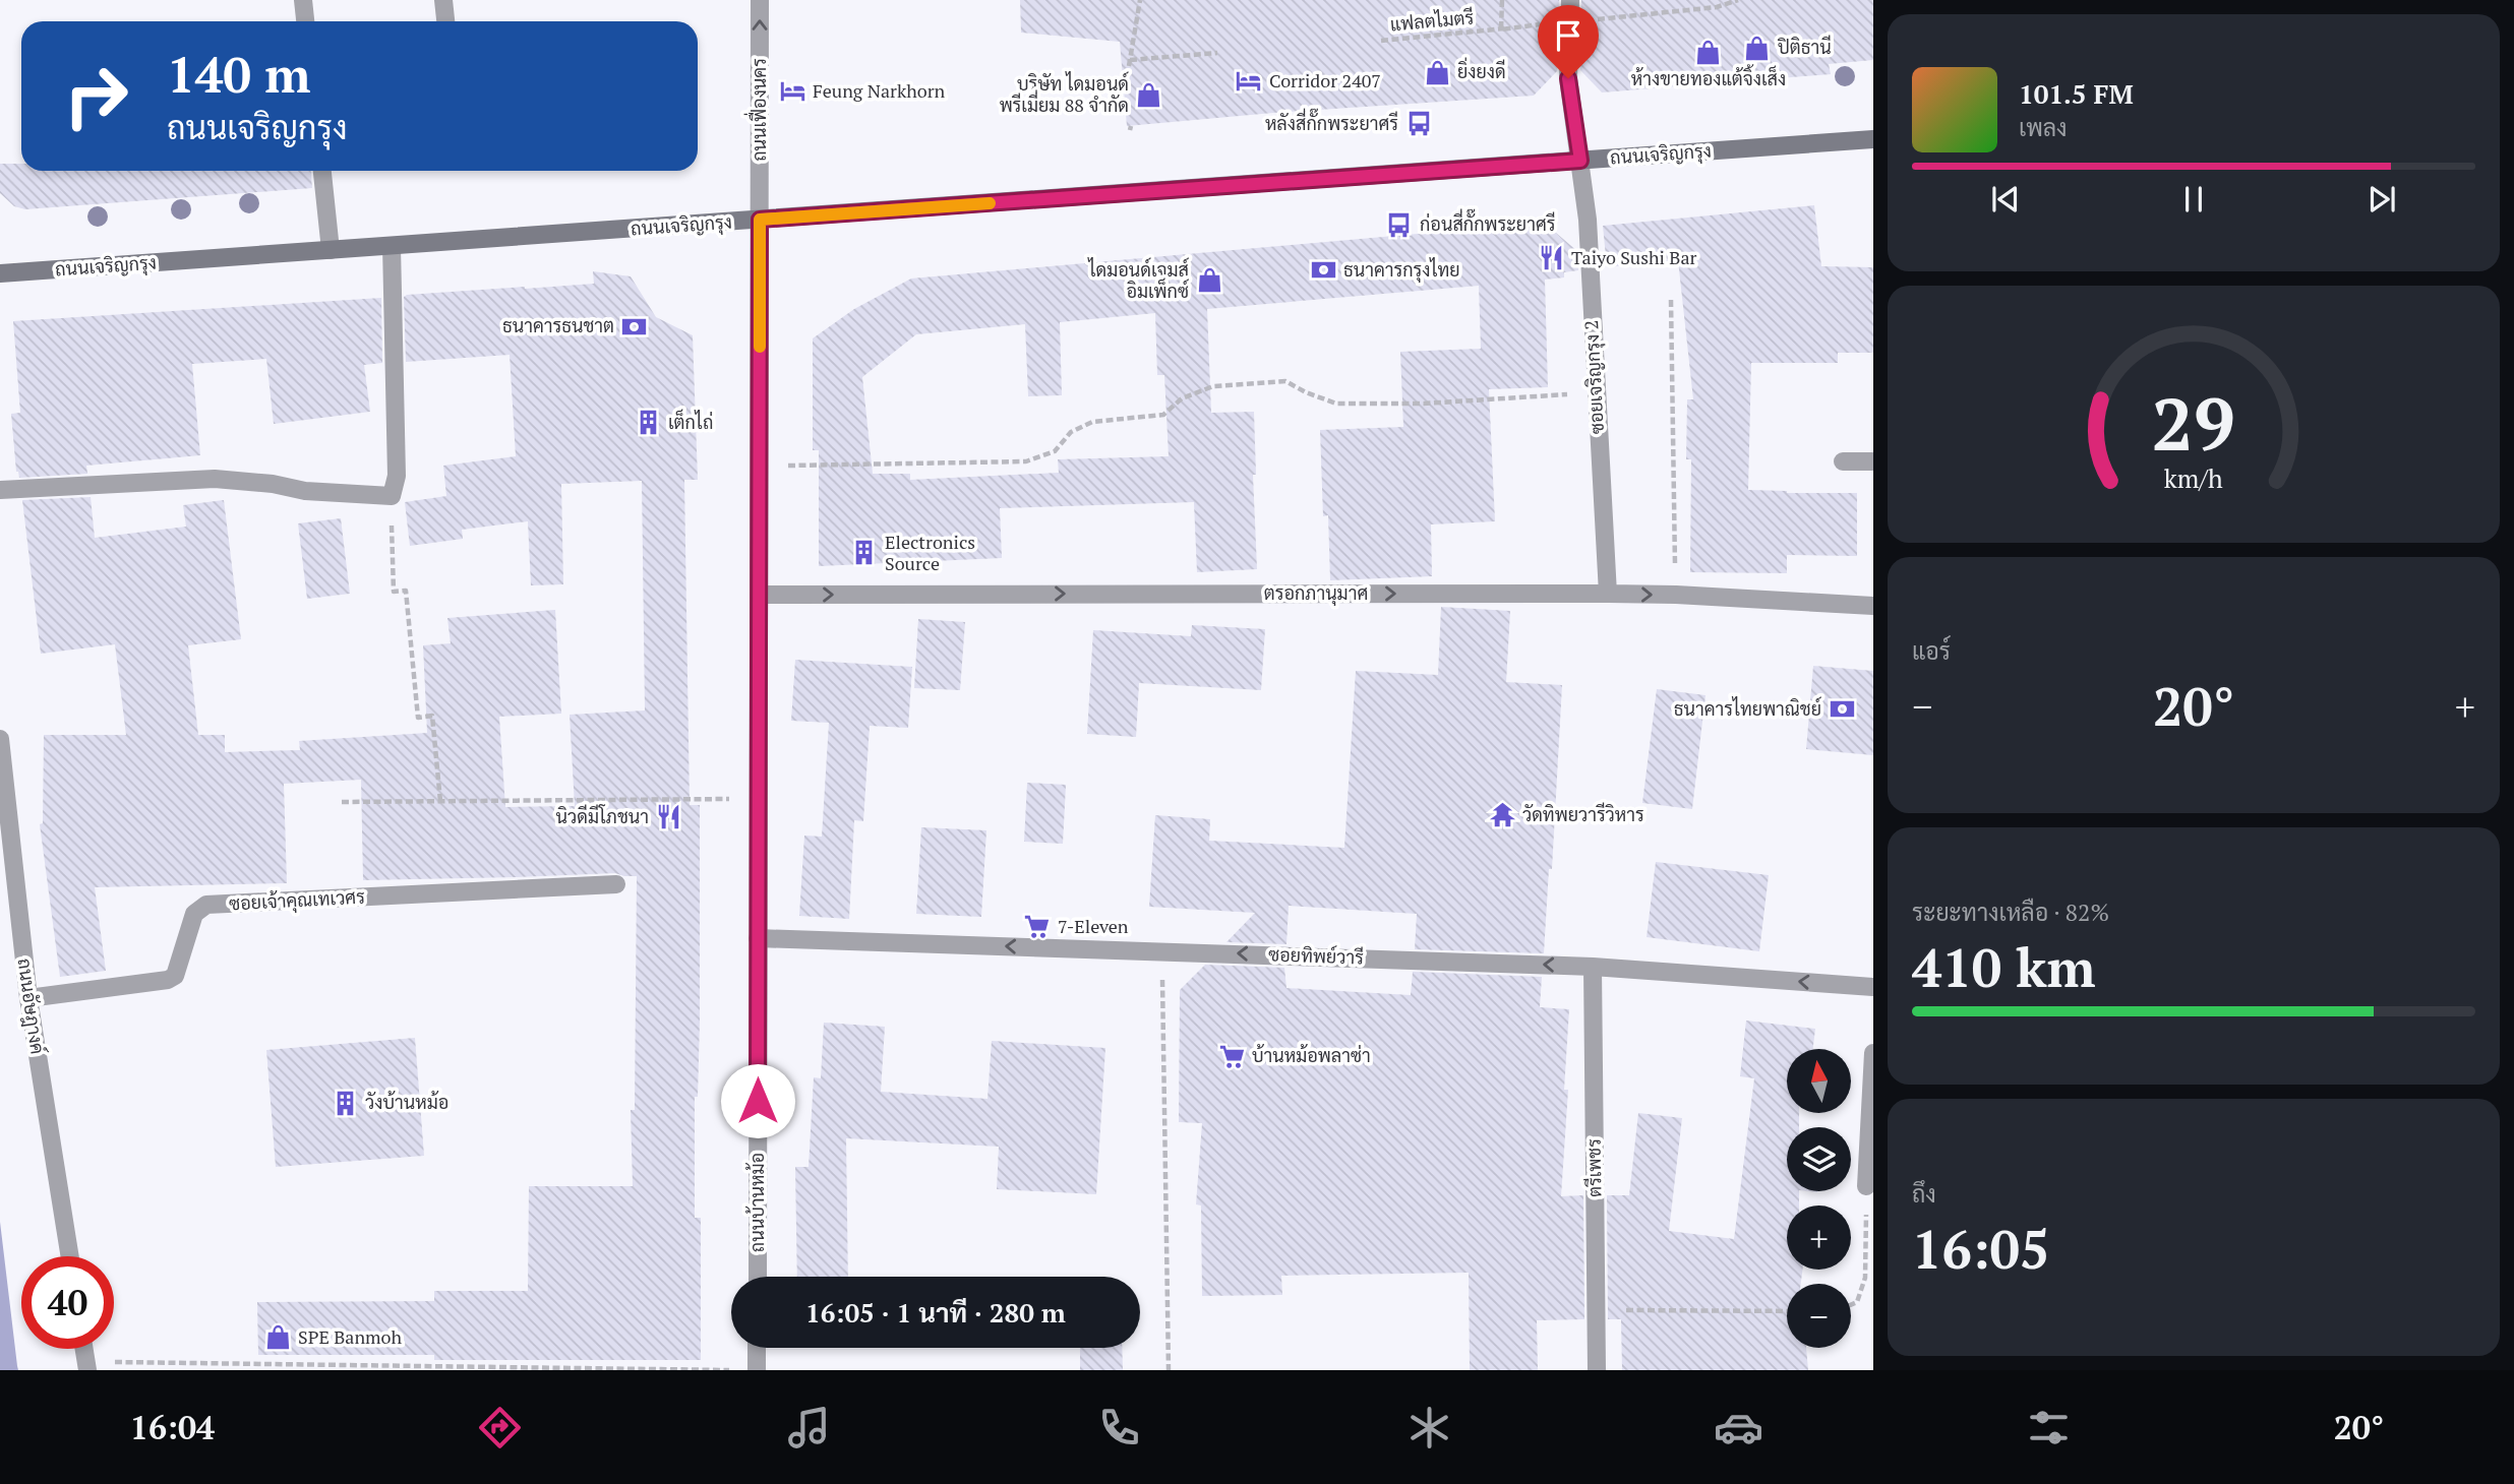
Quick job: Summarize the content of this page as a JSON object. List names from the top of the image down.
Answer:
{
  "streets": {
    "main road": ["ถนนเจริญกรุง"],
    "street": [
      "ถนนเฟื่องนคร",
      "ซอยเจริญกรุง 2",
      "ตรอกภานุมาศ",
      "ซอยเจ้าคุณเทเวศร",
      "ซอยทิพย์วารี",
      "ถนนอัษฎางค์",
      "ตรีเพชร",
      "ถนนบ้านหม้อ"
    ],
    "path": ["แฟลตไมตรี"]
  },
  "crossings": [
    ["ถนนเฟื่องนคร", "ถนนเจริญกรุง"],
    ["ถนนเฟื่องนคร", "ถนนบ้านหม้อ"],
    ["ถนนเจริญกรุง", "ซอยเจริญกรุง 2"],
    ["ถนนเจริญกรุง", "ถนนบ้านหม้อ"],
    ["ซอยเจริญกรุง 2", "ตรอกภานุมาศ"],
    ["ตรอกภานุมาศ", "ถนนบ้านหม้อ"],
    ["ซอยเจ้าคุณเทเวศร", "ถนนอัษฎางค์"],
    ["ซอยทิพย์วารี", "ตรีเพชร"],
    ["ซอยทิพย์วารี", "ถนนบ้านหม้อ"]
  ],
  "one_way": ["ถนนเฟื่องนคร", "ตรอกภานุมาศ", "ซอยทิพย์วารี"],
  "places": {
    "shop": [
      "ปิติธานี",
      "ห้างขายทองแต้จิ้งเส็ง",
      "ยิ่งยงดี",
      "บริษัท ไดมอนด์ พรีเมี่ยม 88 จำกัด",
      "ไดมอนด์เจมส์ อิมเพ็กซ์",
      "SPE Banmoh"
    ],
    "hotel": ["Corridor 2407", "Feung Narkhorn"],
    "bus stop": ["หลังสี่กั๊กพระยาศรี", "ก่อนสี่กั๊กพระยาศรี"],
    "restaurant": ["Taiyo Sushi Bar", "นิวดีมีโภชนา"],
    "bank": ["ธนาคารกรุงไทย", "ธนาคารธนชาต", "ธนาคารไทยพาณิชย์"],
    "building": ["เต็กไถ่", "Electronics Source", "วังบ้านหม้อ"],
    "temple": ["วัดทิพยวารีวิหาร"],
    "supermarket": ["7-Eleven", "บ้านหม้อพลาซ่า"]
  },
  "north": "top",
  "page": {
    "turn": ["140 m", "ถนนเจริญกรุง"],
    "song": ["101.5 FM", "เพลง"],
    "tile": [
      "แอร์",
      ["ระยะทางเหลือ · 82%", "410 km"],
      ["ถึง", "16:05"]
    ],
    "heat": ["−", "20°", "+"],
    "map_buttons": ["+", "−"],
    "limit": "40",
    "trip": "16:05 · 1 นาที · 280 m",
    "tabs": ["16:04", "20°"],
    "gauge": ["29", "km/h"]
  }
}
